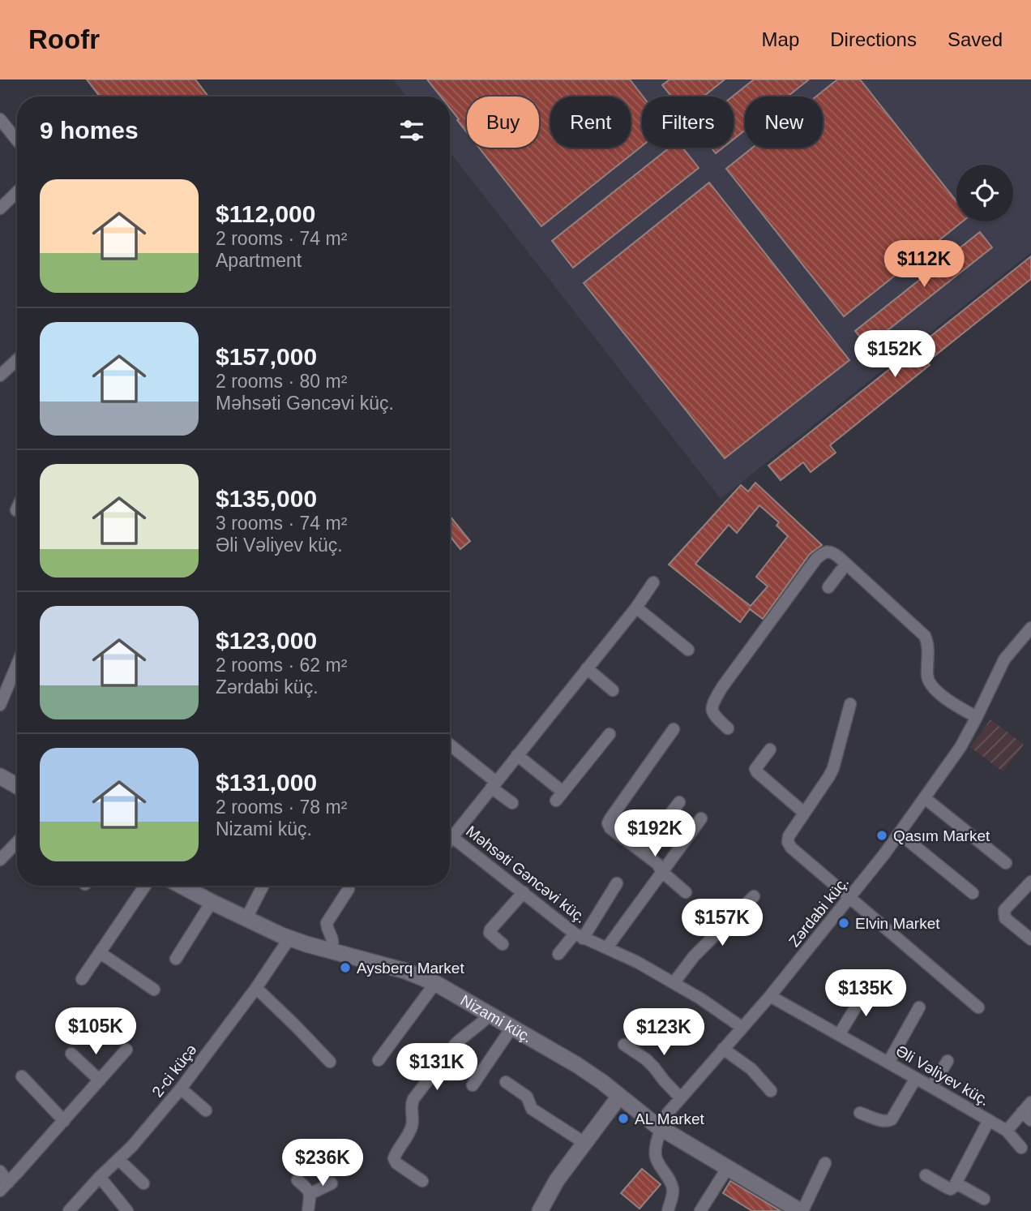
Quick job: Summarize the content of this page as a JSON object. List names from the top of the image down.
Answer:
{
  "streets": {
    "street": [
      "Məhsəti Gəncəvi küç.",
      "Zərdabi küç.",
      "Nizami küç.",
      "2-ci küçə",
      "Əli Vəliyev küç."
    ]
  },
  "crossings": [
    ["Məhsəti Gəncəvi küç.", "Zərdabi küç."],
    ["Zərdabi küç.", "Nizami küç."],
    ["Zərdabi küç.", "Əli Vəliyev küç."],
    ["Nizami küç.", "2-ci küçə"]
  ],
  "places": [
    "Qasım Market",
    "Elvin Market",
    "Aysberq Market",
    "AL Market"
  ],
  "page": {
    "header": "Roofr",
    "nav": ["Map", "Directions", "Saved"],
    "chip": [
      "Buy",
      "Rent",
      "Filters",
      "New"
    ],
    "heading": "9 homes",
    "list": [
      {
        "name": "$112,000",
        "note": "2 rooms · 74 m² · Apartment"
      },
      {
        "name": "$157,000",
        "note": "2 rooms · 80 m² · Məhsəti Gəncəvi küç."
      },
      {
        "name": "$135,000",
        "note": "3 rooms · 74 m² · Əli Vəliyev küç."
      },
      {
        "name": "$123,000",
        "note": "2 rooms · 62 m² · Zərdabi küç."
      },
      {
        "name": "$131,000",
        "note": "2 rooms · 78 m² · Nizami küç."
      }
    ],
    "price": [
      "$112K",
      "$152K",
      "$192K",
      "$157K",
      "$135K",
      "$105K",
      "$123K",
      "$131K",
      "$236K"
    ]
  }
}
